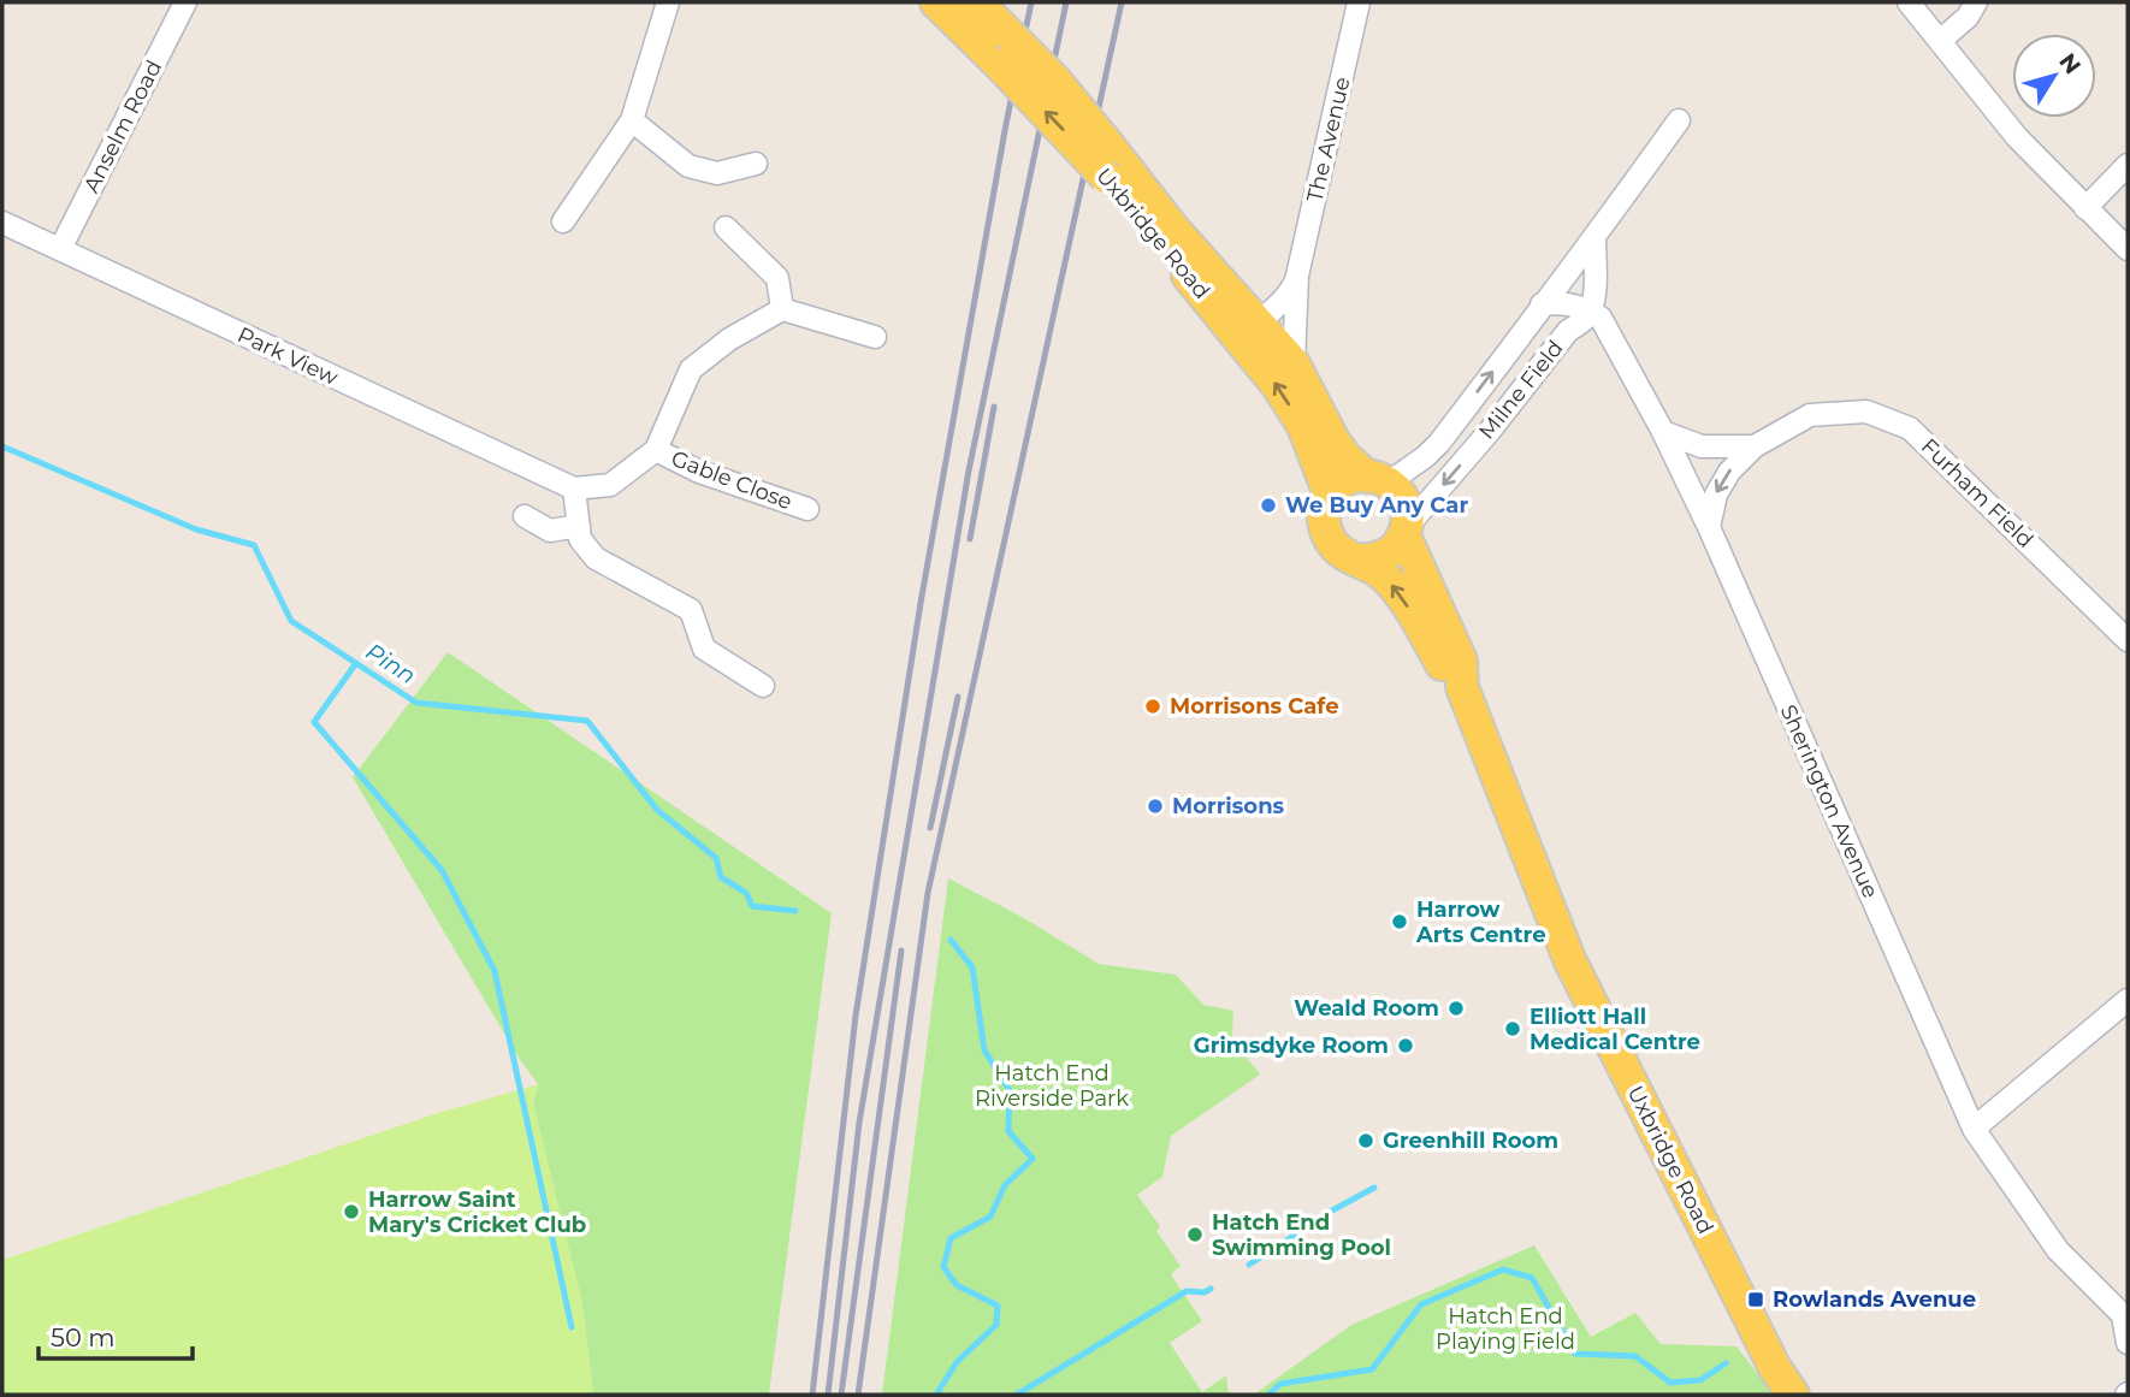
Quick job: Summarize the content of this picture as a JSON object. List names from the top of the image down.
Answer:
{
  "streets": {
    "main road": ["Uxbridge Road"],
    "street": [
      "Anselm Road",
      "The Avenue",
      "Park View",
      "Milne Field",
      "Gable Close",
      "Furham Field",
      "Sherington Avenue"
    ]
  },
  "crossings": [
    ["Anselm Road", "Park View"],
    ["The Avenue", "Uxbridge Road"],
    ["Uxbridge Road", "Milne Field"],
    ["Milne Field", "Sherington Avenue"],
    ["Furham Field", "Sherington Avenue"]
  ],
  "water": ["Pinn"],
  "parks": ["Hatch End Riverside Park", "Hatch End Playing Field"],
  "places": {
    "other": [
      "We Buy Any Car",
      "Morrisons Cafe",
      "Morrisons",
      "Harrow Arts Centre",
      "Weald Room",
      "Elliott Hall Medical Centre",
      "Grimsdyke Room",
      "Greenhill Room",
      "Harrow Saint Mary's Cricket Club",
      "Hatch End Swimming Pool"
    ],
    "transit": ["Rowlands Avenue"]
  },
  "scale_bar": "50 m",
  "north": "top right"
}
